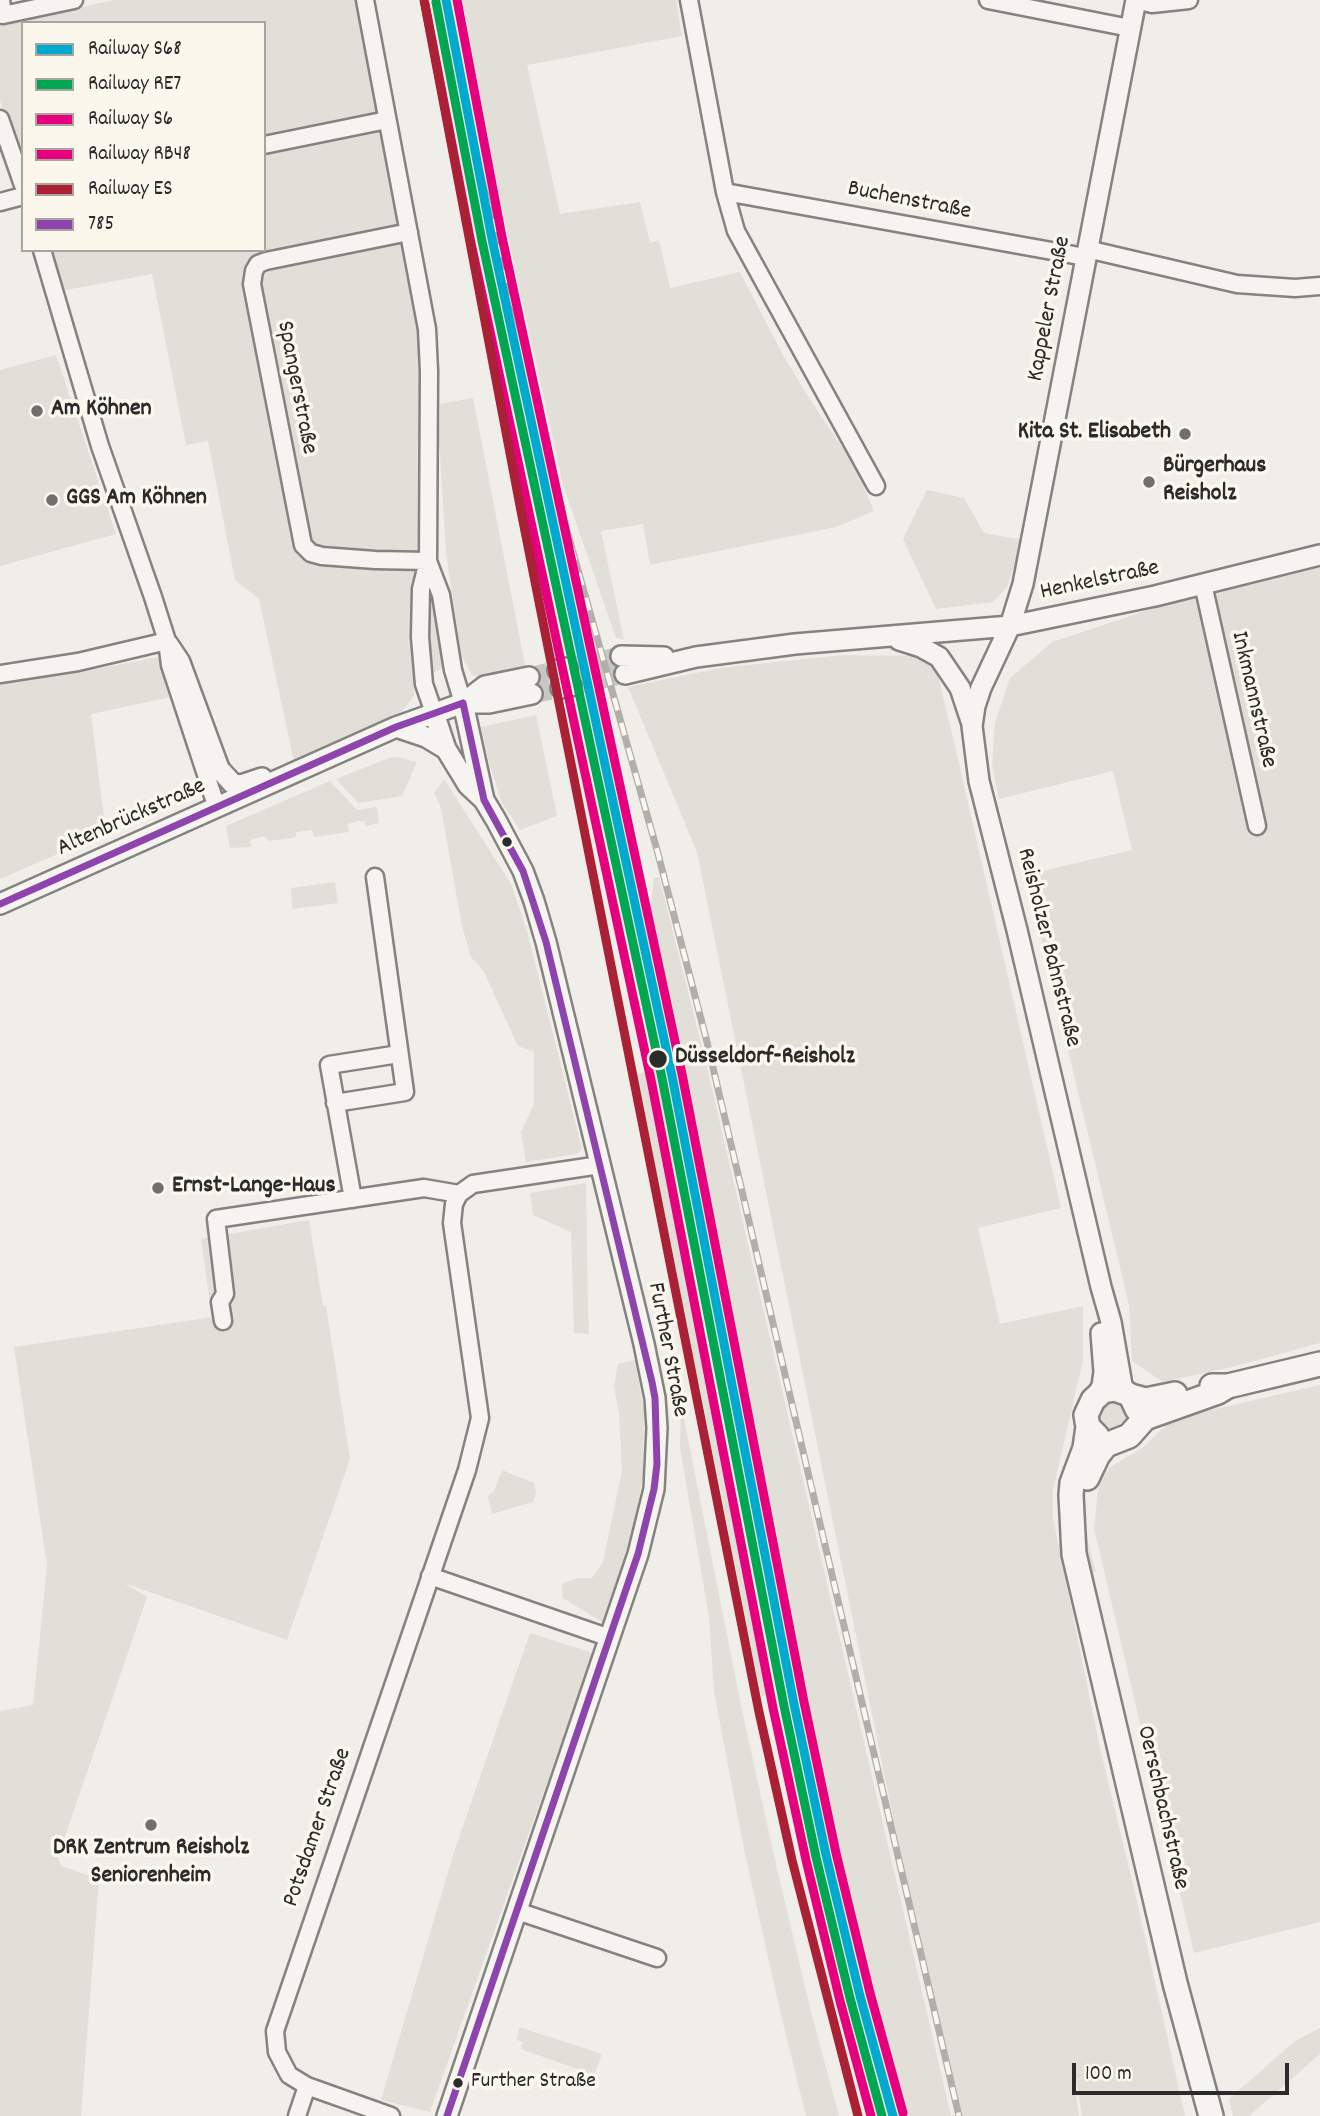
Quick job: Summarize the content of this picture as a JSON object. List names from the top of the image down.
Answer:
{
  "streets": {
    "main road": ["Reisholzer Bahnstraße", "Oerschbachstraße"],
    "street": [
      "Buchenstraße",
      "Kappeler Straße",
      "Spangerstraße",
      "Henkelstraße",
      "Inkmannstraße",
      "Altenbrückstraße",
      "Further Straße",
      "Potsdamer Straße"
    ]
  },
  "crossings": [
    ["Buchenstraße", "Kappeler Straße"],
    ["Kappeler Straße", "Henkelstraße"],
    ["Kappeler Straße", "Reisholzer Bahnstraße"],
    ["Henkelstraße", "Inkmannstraße"],
    ["Henkelstraße", "Reisholzer Bahnstraße"],
    ["Altenbrückstraße", "Further Straße"],
    ["Reisholzer Bahnstraße", "Oerschbachstraße"]
  ],
  "places": [
    "Am Köhnen",
    "Kita St. Elisabeth",
    "Bürgerhaus Reisholz",
    "GGS Am Köhnen",
    "Düsseldorf-Reisholz",
    "Ernst-Lange-Haus",
    "DRK Zentrum Reisholz Seniorenheim",
    "Further Straße"
  ],
  "lines": [
    "rail line S68",
    "rail line S6",
    "rail line ES",
    "rail line RE7",
    "rail line RB48",
    "transit line 785"
  ],
  "legend": [
    "Railway S68",
    "Railway RE7",
    "Railway S6",
    "Railway RB48",
    "Railway ES",
    "785"
  ],
  "scale_bar": "100 m"
}
